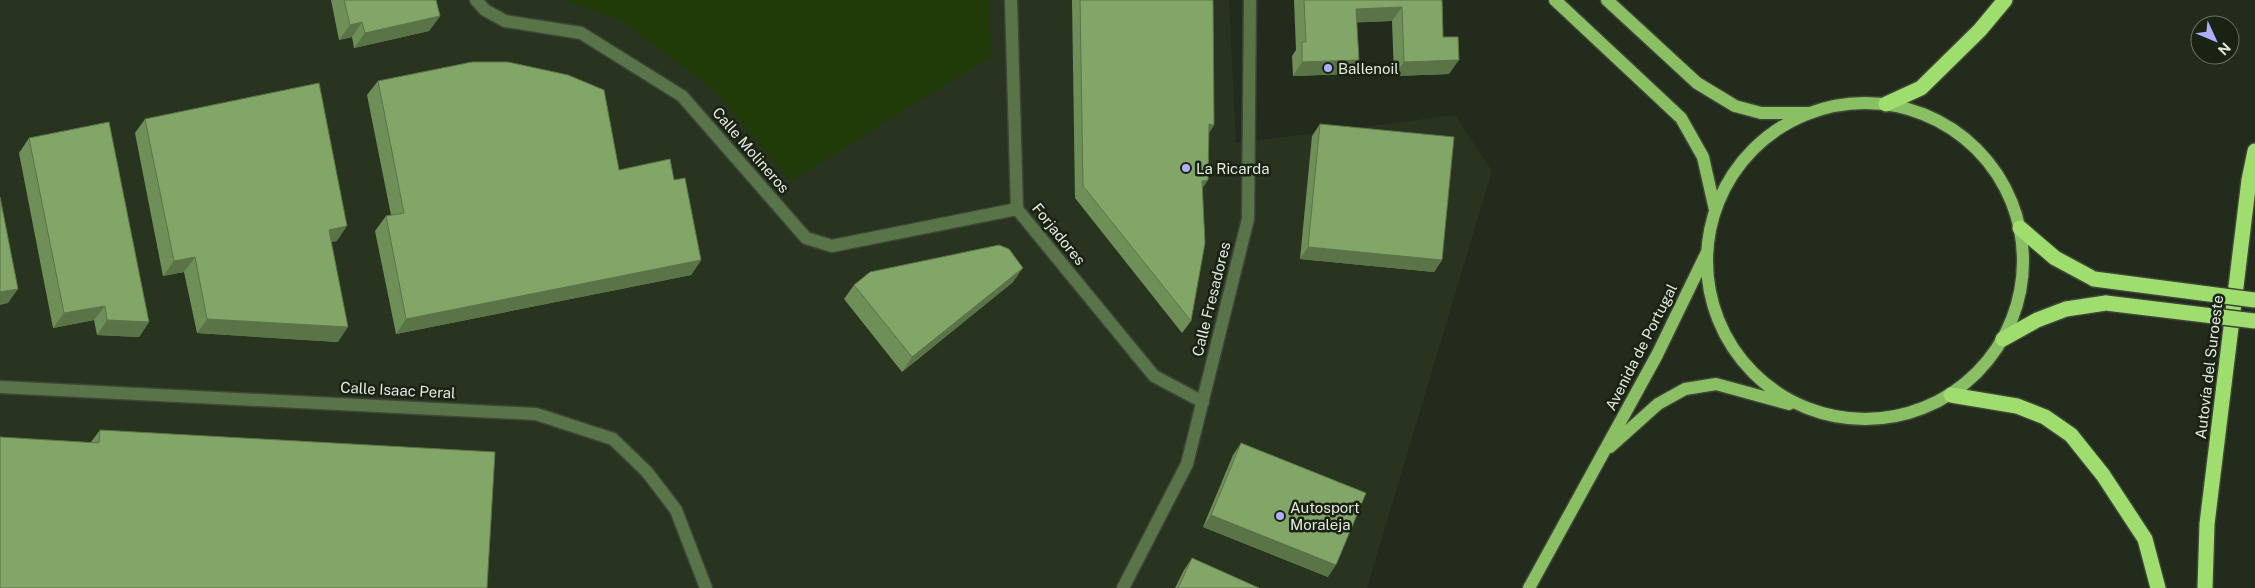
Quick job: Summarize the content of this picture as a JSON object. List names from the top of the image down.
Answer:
{
  "streets": {
    "highway": ["Autovía del Suroeste"],
    "main road": ["Avenida de Portugal"],
    "street": [
      "Calle Molineros",
      "Forjadores",
      "Calle Fresadores",
      "Calle Isaac Peral"
    ]
  },
  "crossings": [
    ["Calle Molineros", "Forjadores"],
    ["Forjadores", "Calle Fresadores"]
  ],
  "places": ["Ballenoil", "La Ricarda", "Autosport Moraleja"],
  "north": "bottom right"
}
